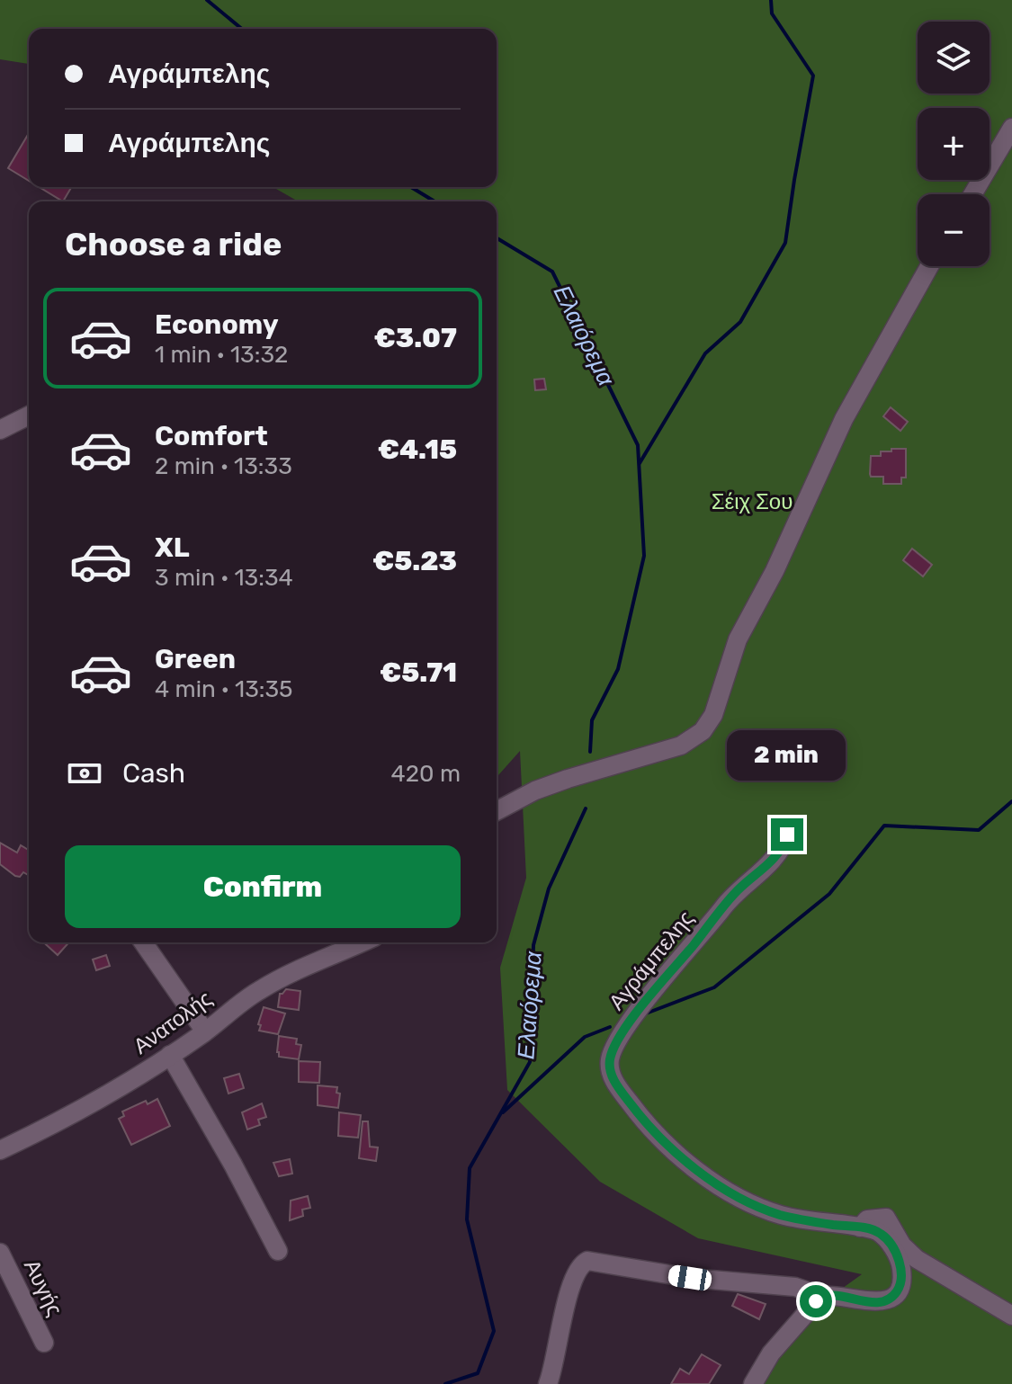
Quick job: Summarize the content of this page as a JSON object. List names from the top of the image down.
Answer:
{
  "streets": {
    "street": ["Αγράμπελης", "Ανατολής", "Αυγής"]
  },
  "water": ["Ελαιόρεμα"],
  "parks": ["Σέιχ Σου"],
  "page": {
    "map_buttons": ["+", "−"],
    "banner": ["Αγράμπελης", "Αγράμπελης"],
    "heading": "Choose a ride",
    "list": [
      {
        "name": "Economy",
        "note": "1 min · 13:32",
        "value": "€3.07"
      },
      {
        "name": "Comfort",
        "note": "2 min · 13:33",
        "value": "€4.15"
      },
      {
        "name": "XL",
        "note": "3 min · 13:34",
        "value": "€5.23"
      },
      {
        "name": "Green",
        "note": "4 min · 13:35",
        "value": "€5.71"
      }
    ],
    "bubble": "2 min",
    "pay": ["Cash", "420 m"],
    "buttons": "Confirm"
  }
}
